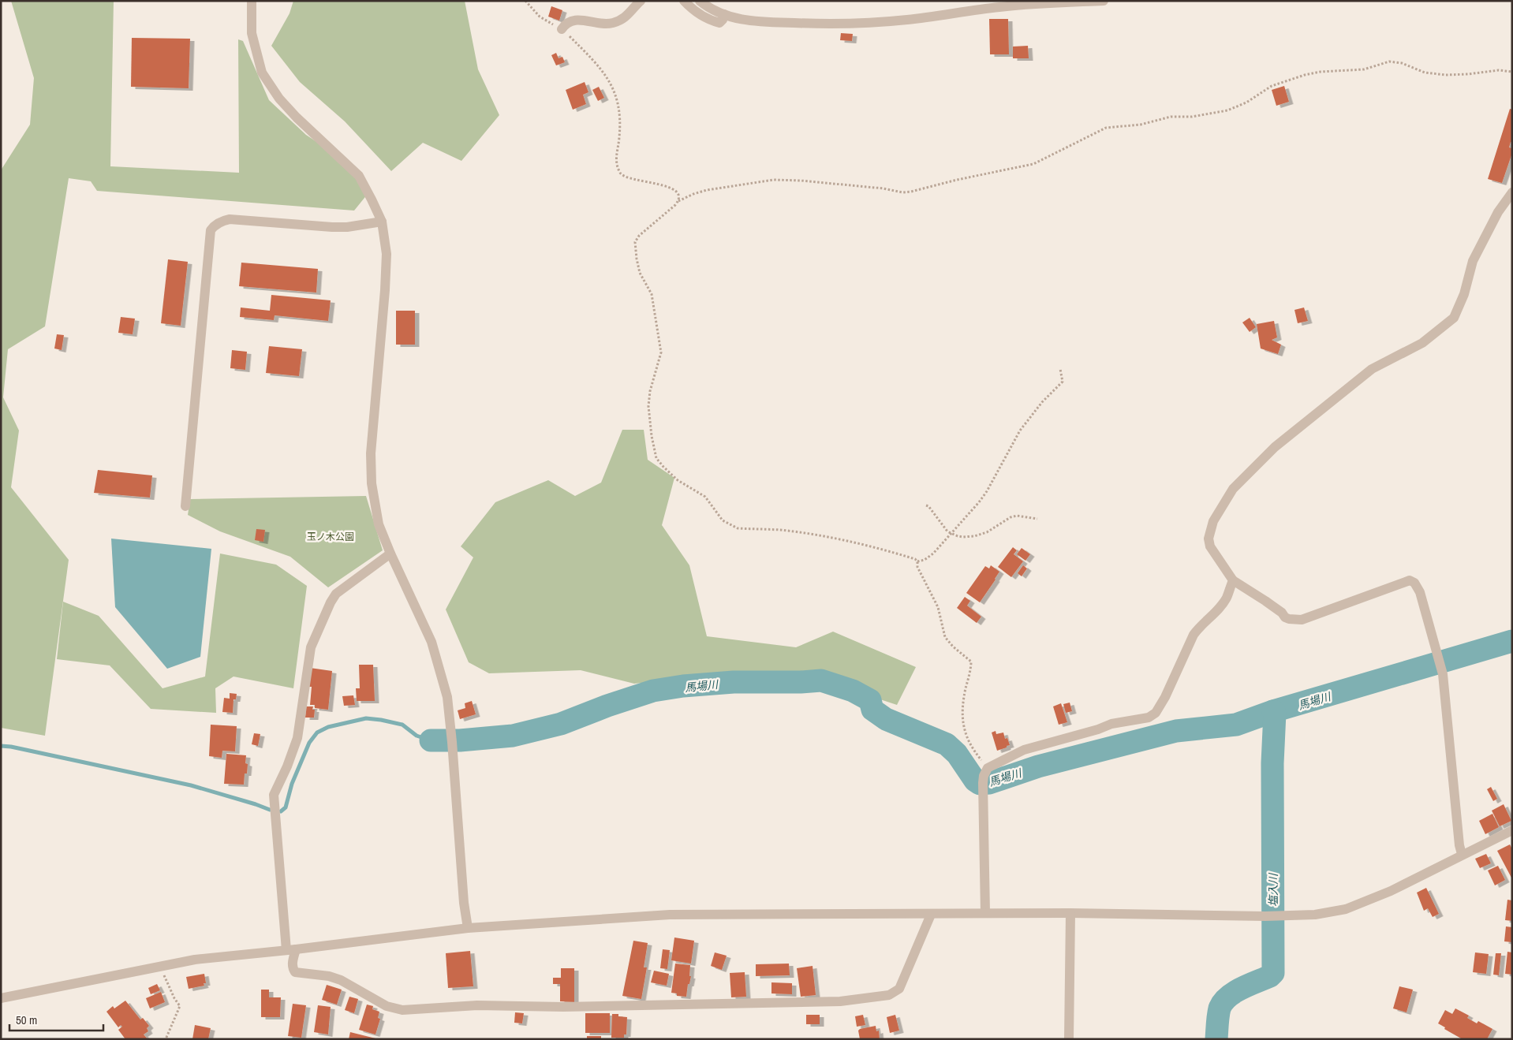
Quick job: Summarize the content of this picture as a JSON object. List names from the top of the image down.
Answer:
{
  "water": ["馬場川", "塩入川"],
  "parks": ["玉ノ木公園"],
  "scale_bar": "50 m"
}
